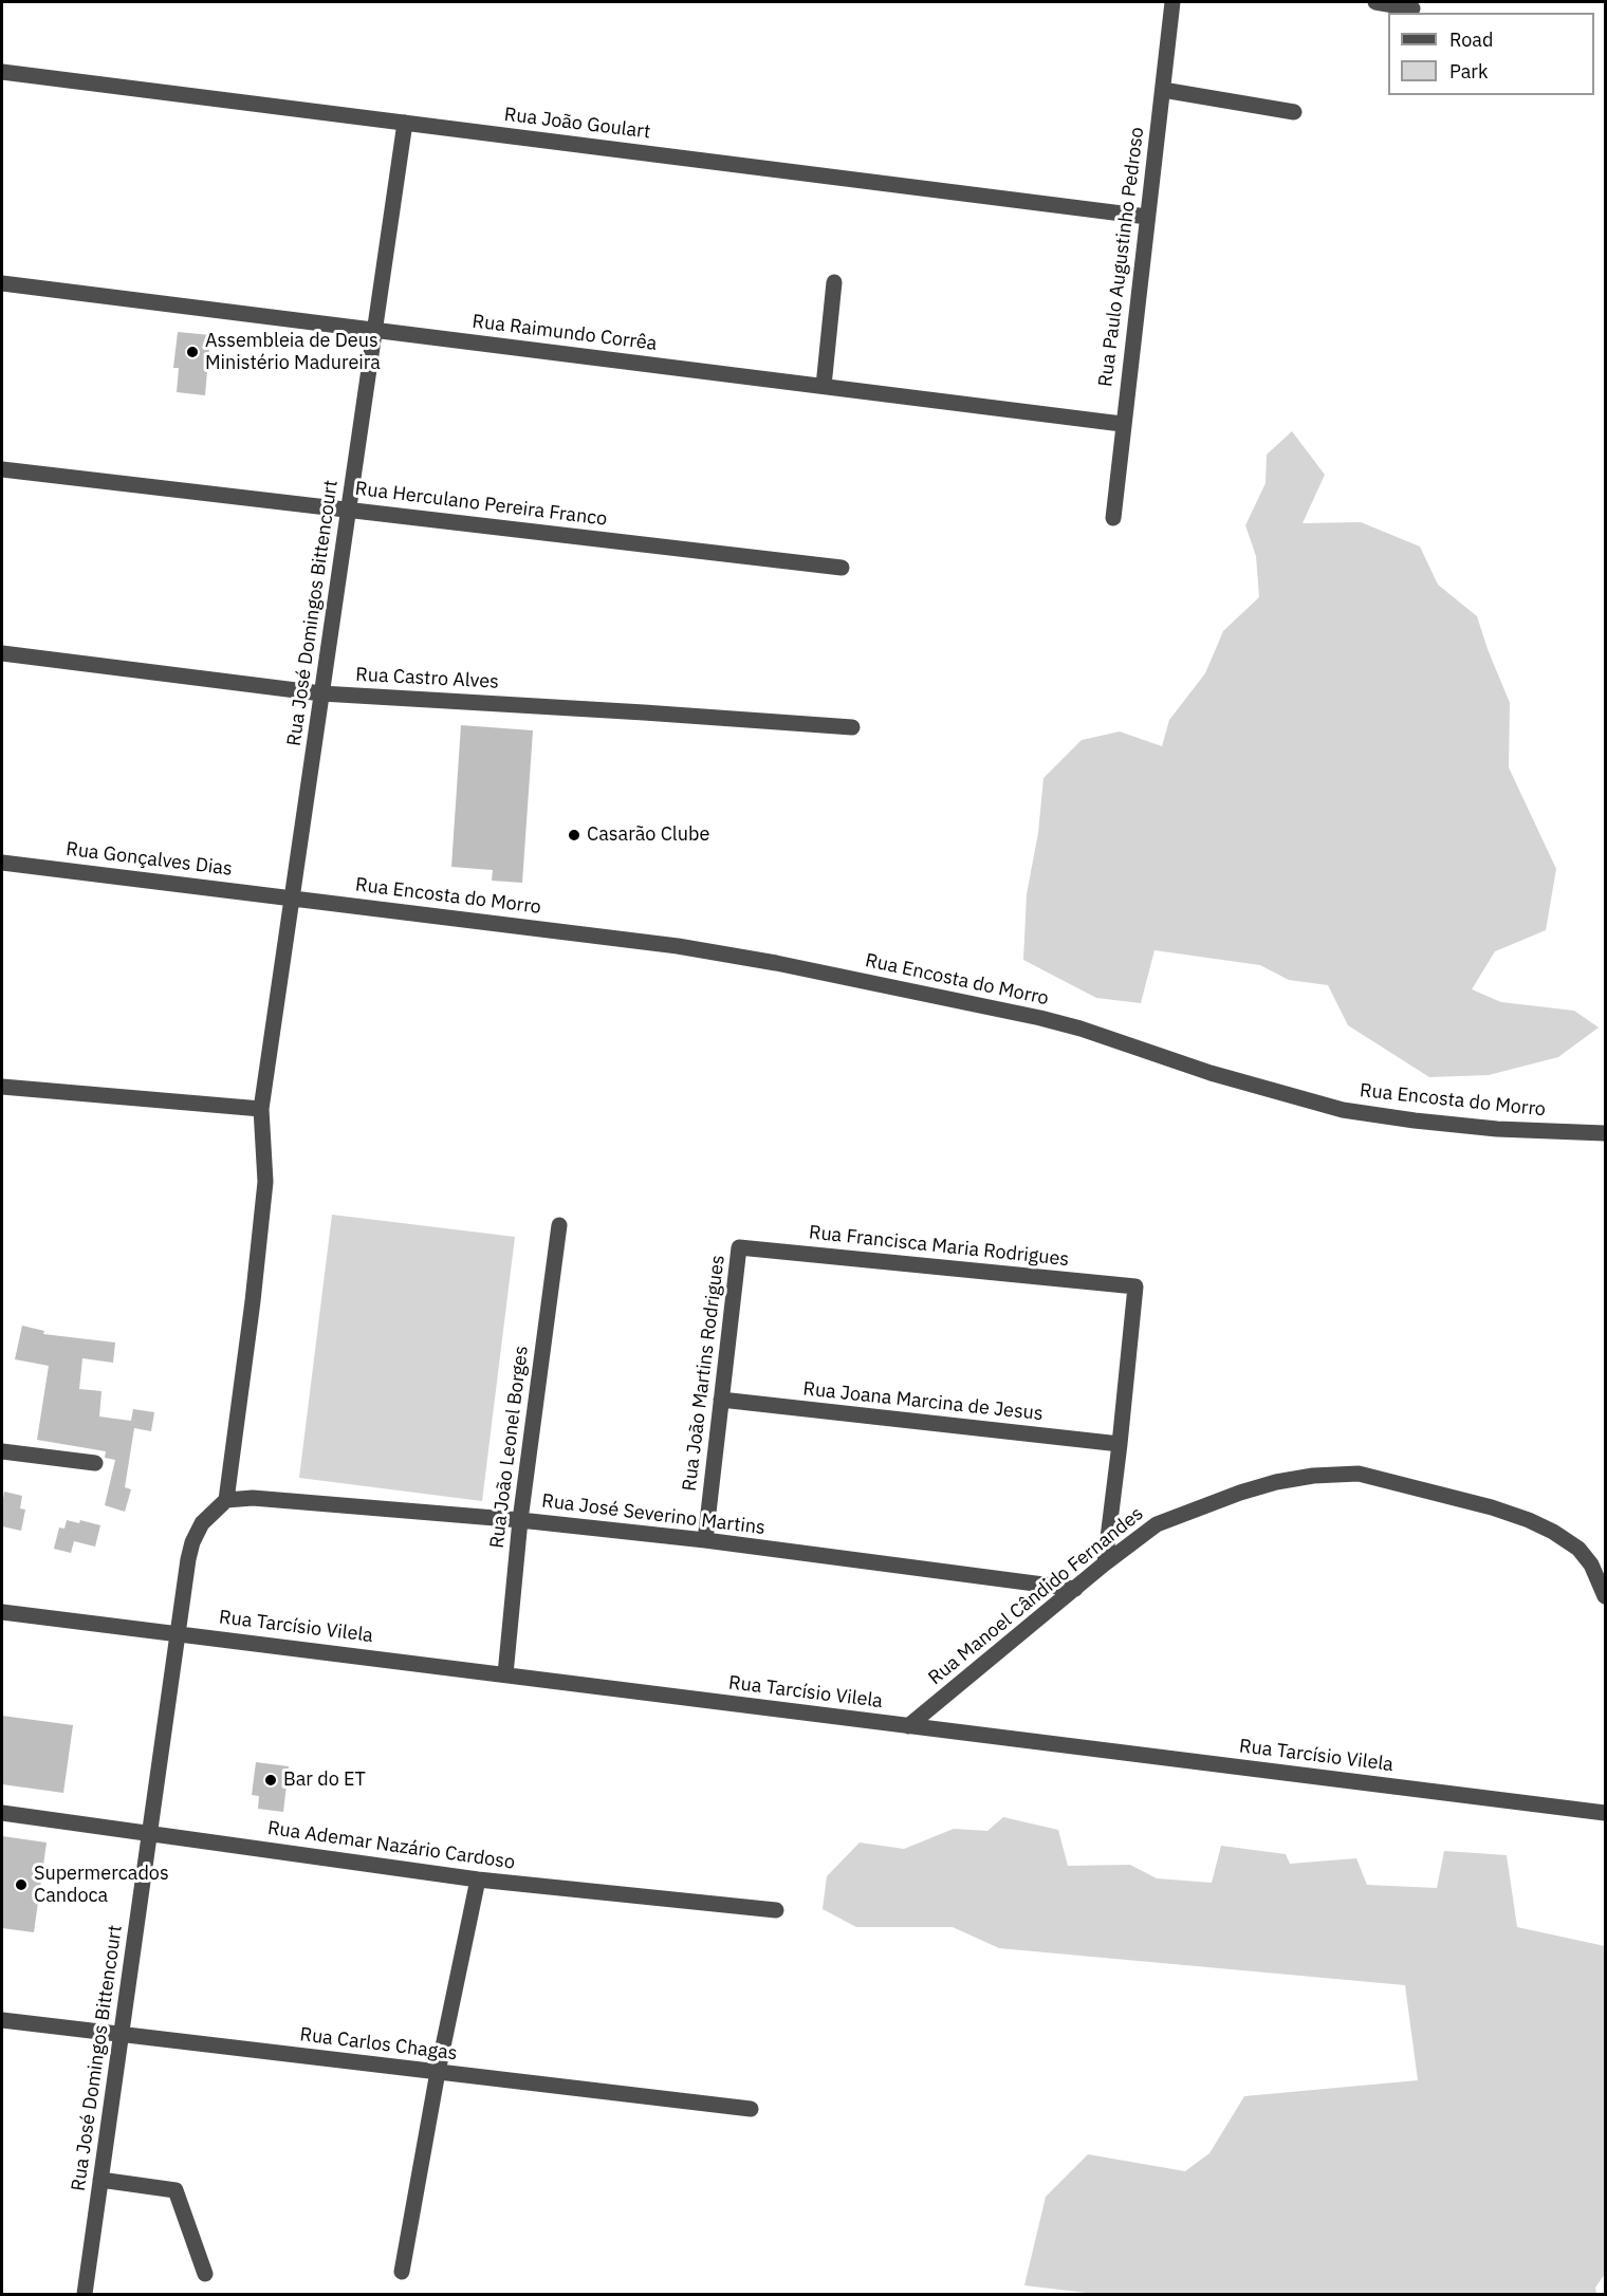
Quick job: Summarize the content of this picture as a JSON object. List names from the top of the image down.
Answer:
{
  "streets": {
    "street": [
      "Rua João Goulart",
      "Rua Paulo Augustinho Pedroso",
      "Rua Raimundo Corrêa",
      "Rua Herculano Pereira Franco",
      "Rua José Domingos Bittencourt",
      "Rua Castro Alves",
      "Rua Gonçalves Dias",
      "Rua Encosta do Morro",
      "Rua Francisca Maria Rodrigues",
      "Rua João Martins Rodrigues",
      "Rua Joana Marcina de Jesus",
      "Rua João Leonel Borges",
      "Rua José Severino Martins",
      "Rua Manoel Cândido Fernandes",
      "Rua Tarcísio Vilela",
      "Rua Ademar Nazário Cardoso",
      "Rua Carlos Chagas"
    ]
  },
  "crossings": [
    ["Rua João Goulart", "Rua Paulo Augustinho Pedroso"],
    ["Rua João Goulart", "Rua José Domingos Bittencourt"],
    ["Rua Paulo Augustinho Pedroso", "Rua Raimundo Corrêa"],
    ["Rua Raimundo Corrêa", "Rua José Domingos Bittencourt"],
    ["Rua Herculano Pereira Franco", "Rua José Domingos Bittencourt"],
    ["Rua José Domingos Bittencourt", "Rua Castro Alves"],
    ["Rua José Domingos Bittencourt", "Rua Gonçalves Dias"],
    ["Rua José Domingos Bittencourt", "Rua Encosta do Morro"],
    ["Rua José Domingos Bittencourt", "Rua José Severino Martins"],
    ["Rua José Domingos Bittencourt", "Rua Tarcísio Vilela"],
    ["Rua José Domingos Bittencourt", "Rua Ademar Nazário Cardoso"],
    ["Rua José Domingos Bittencourt", "Rua Carlos Chagas"],
    ["Rua Gonçalves Dias", "Rua Encosta do Morro"],
    ["Rua Francisca Maria Rodrigues", "Rua João Martins Rodrigues"],
    ["Rua Francisca Maria Rodrigues", "Rua Joana Marcina de Jesus"],
    ["Rua João Martins Rodrigues", "Rua Joana Marcina de Jesus"],
    ["Rua João Martins Rodrigues", "Rua José Severino Martins"],
    ["Rua João Leonel Borges", "Rua José Severino Martins"],
    ["Rua João Leonel Borges", "Rua Tarcísio Vilela"],
    ["Rua José Severino Martins", "Rua Manoel Cândido Fernandes"],
    ["Rua Manoel Cândido Fernandes", "Rua Tarcísio Vilela"]
  ],
  "places": [
    "Assembleia de Deus Ministério Madureira",
    "Casarão Clube",
    "Bar do ET",
    "Supermercados Candoca"
  ],
  "legend": ["Road", "Park"]
}
